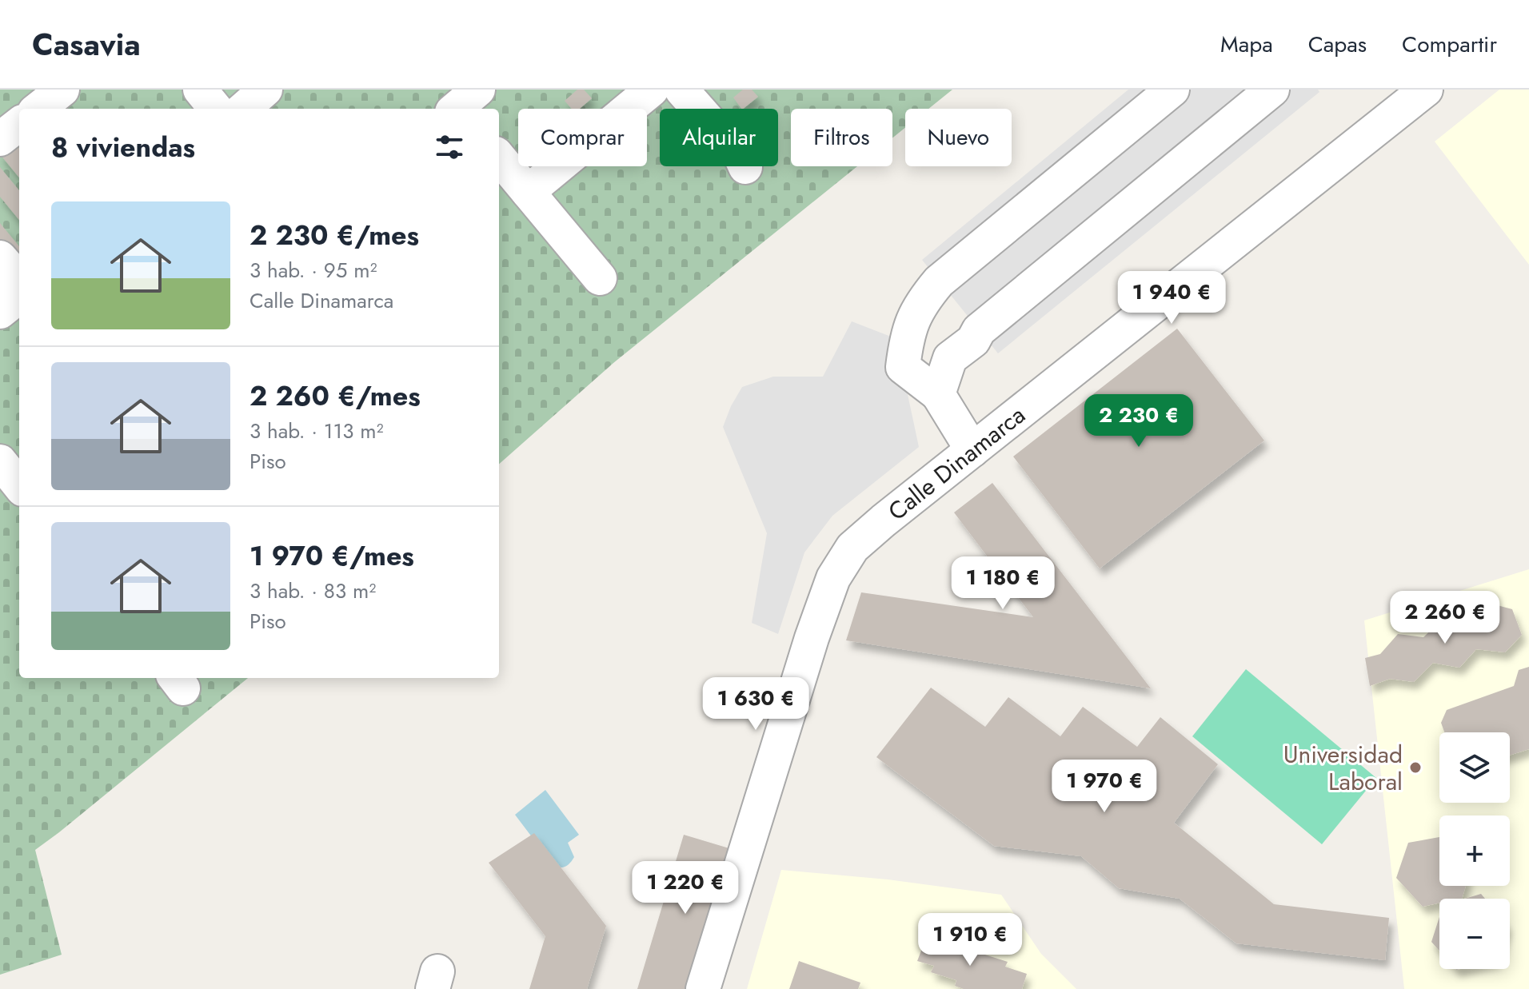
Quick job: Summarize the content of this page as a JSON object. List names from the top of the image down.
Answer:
{
  "streets": {
    "street": ["Calle Dinamarca"]
  },
  "places": ["Universidad Laboral"],
  "page": {
    "header": "Casavia",
    "nav": ["Mapa", "Capas", "Compartir"],
    "chip": [
      "Comprar",
      "Alquilar",
      "Filtros",
      "Nuevo"
    ],
    "heading": "8 viviendas",
    "list": [
      {
        "name": "2 230 €/mes",
        "note": "3 hab. · 95 m² · Calle Dinamarca"
      },
      {
        "name": "2 260 €/mes",
        "note": "3 hab. · 113 m² · Piso"
      },
      {
        "name": "1 970 €/mes",
        "note": "3 hab. · 83 m² · Piso"
      }
    ],
    "price": [
      "1 940 €",
      "2 230 €",
      "1 180 €",
      "2 260 €",
      "1 630 €",
      "1 970 €",
      "1 220 €",
      "1 910 €"
    ],
    "map_buttons": ["+", "−"]
  }
}
